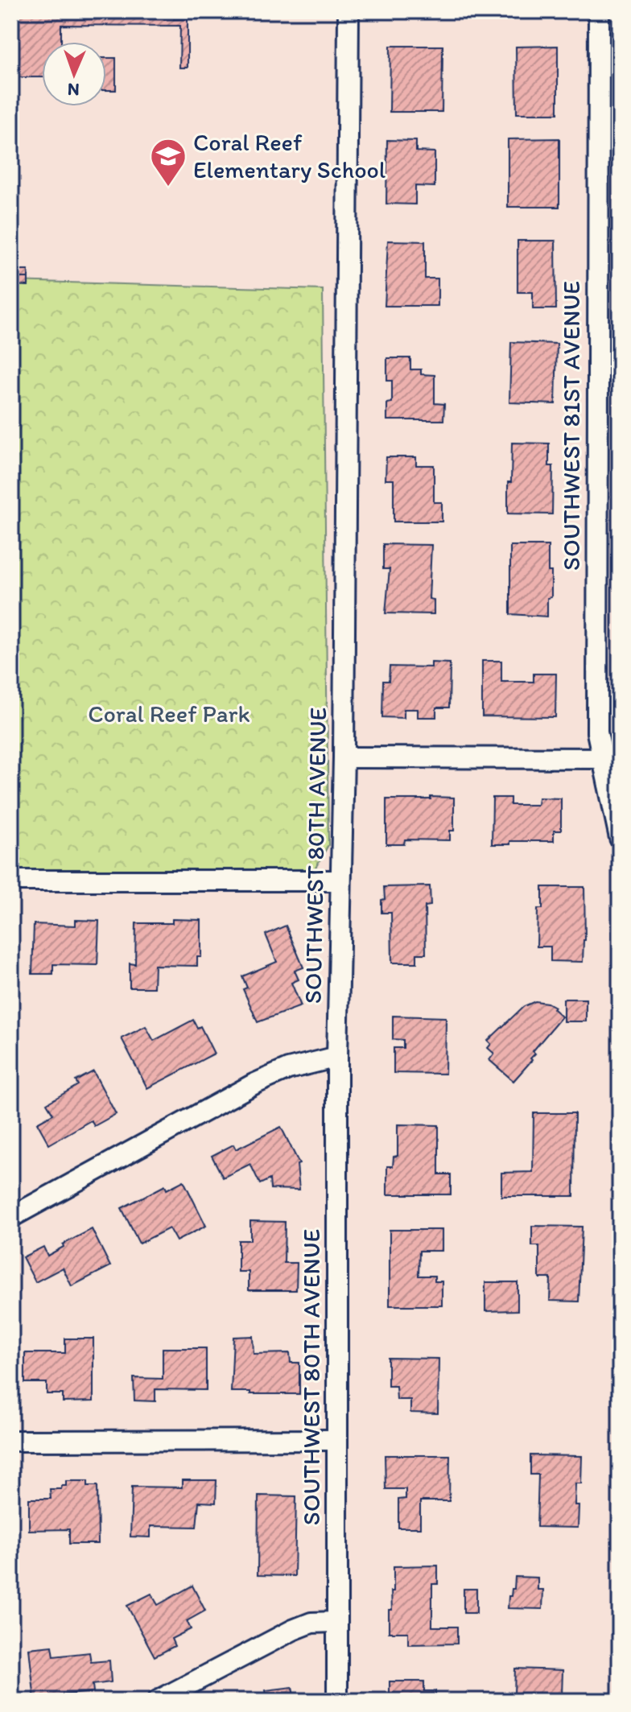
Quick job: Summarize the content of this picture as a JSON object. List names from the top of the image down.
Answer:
{
  "streets": {
    "street": ["SOUTHWEST 81ST AVENUE", "SOUTHWEST 80TH AVENUE"]
  },
  "parks": ["Coral Reef Park"],
  "places": {
    "school or university": ["Coral Reef Elementary School"]
  },
  "north": "bottom"
}
